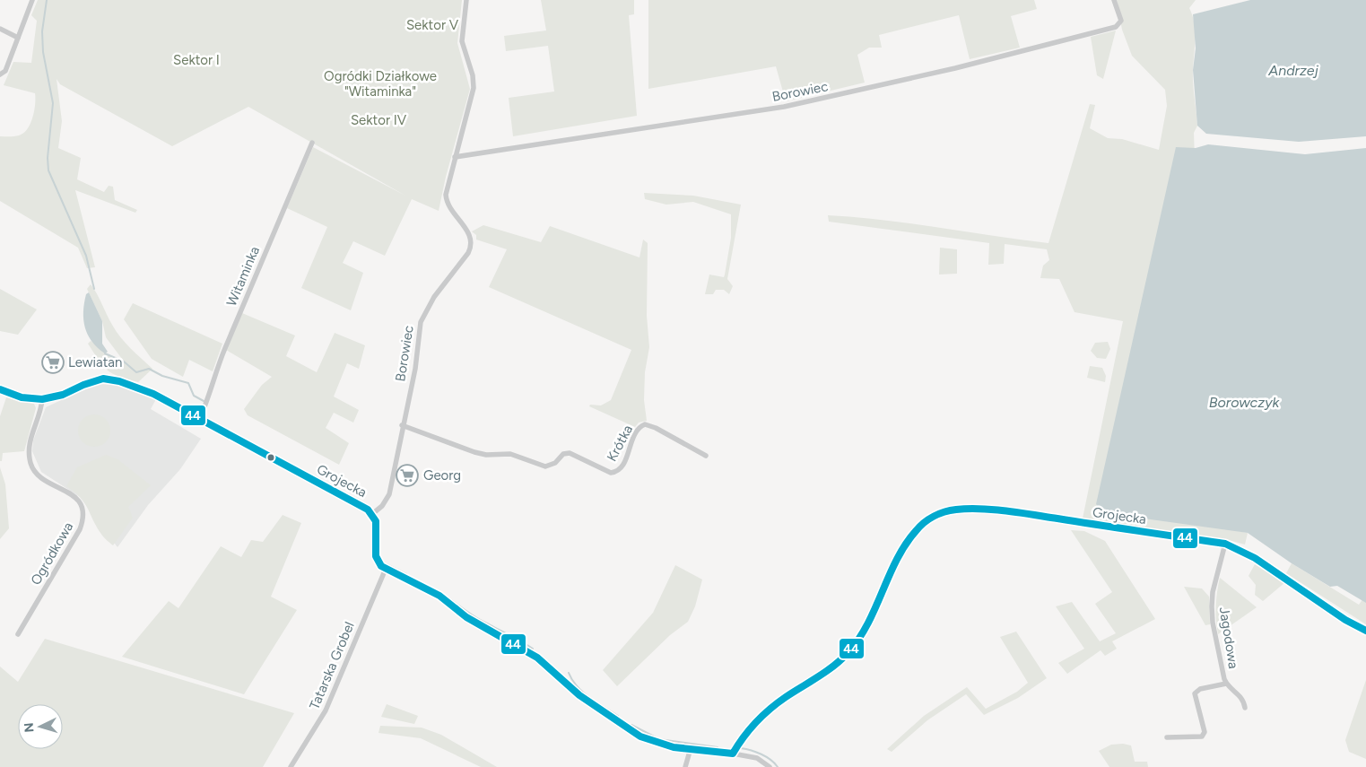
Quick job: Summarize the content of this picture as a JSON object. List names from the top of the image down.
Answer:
{
  "streets": {
    "street": [
      "Borowiec",
      "Witaminka",
      "Krótka",
      "Grojecka",
      "Ogródkowa",
      "Jagodowa",
      "Tatarska Grobel"
    ]
  },
  "crossings": [
    ["Borowiec", "Krótka"],
    ["Borowiec", "Grojecka"],
    ["Witaminka", "Grojecka"],
    ["Grojecka", "Ogródkowa"],
    ["Grojecka", "Jagodowa"],
    ["Grojecka", "Tatarska Grobel"]
  ],
  "water": ["Andrzej", "Borowczyk"],
  "parks": [
    "Sektor V",
    "Sektor I",
    "Ogródki Działkowe \"Witaminka\"",
    "Sektor IV"
  ],
  "places": {
    "supermarket": ["Lewiatan", "Georg"]
  },
  "lines": ["transit line 44"],
  "north": "left"
}
